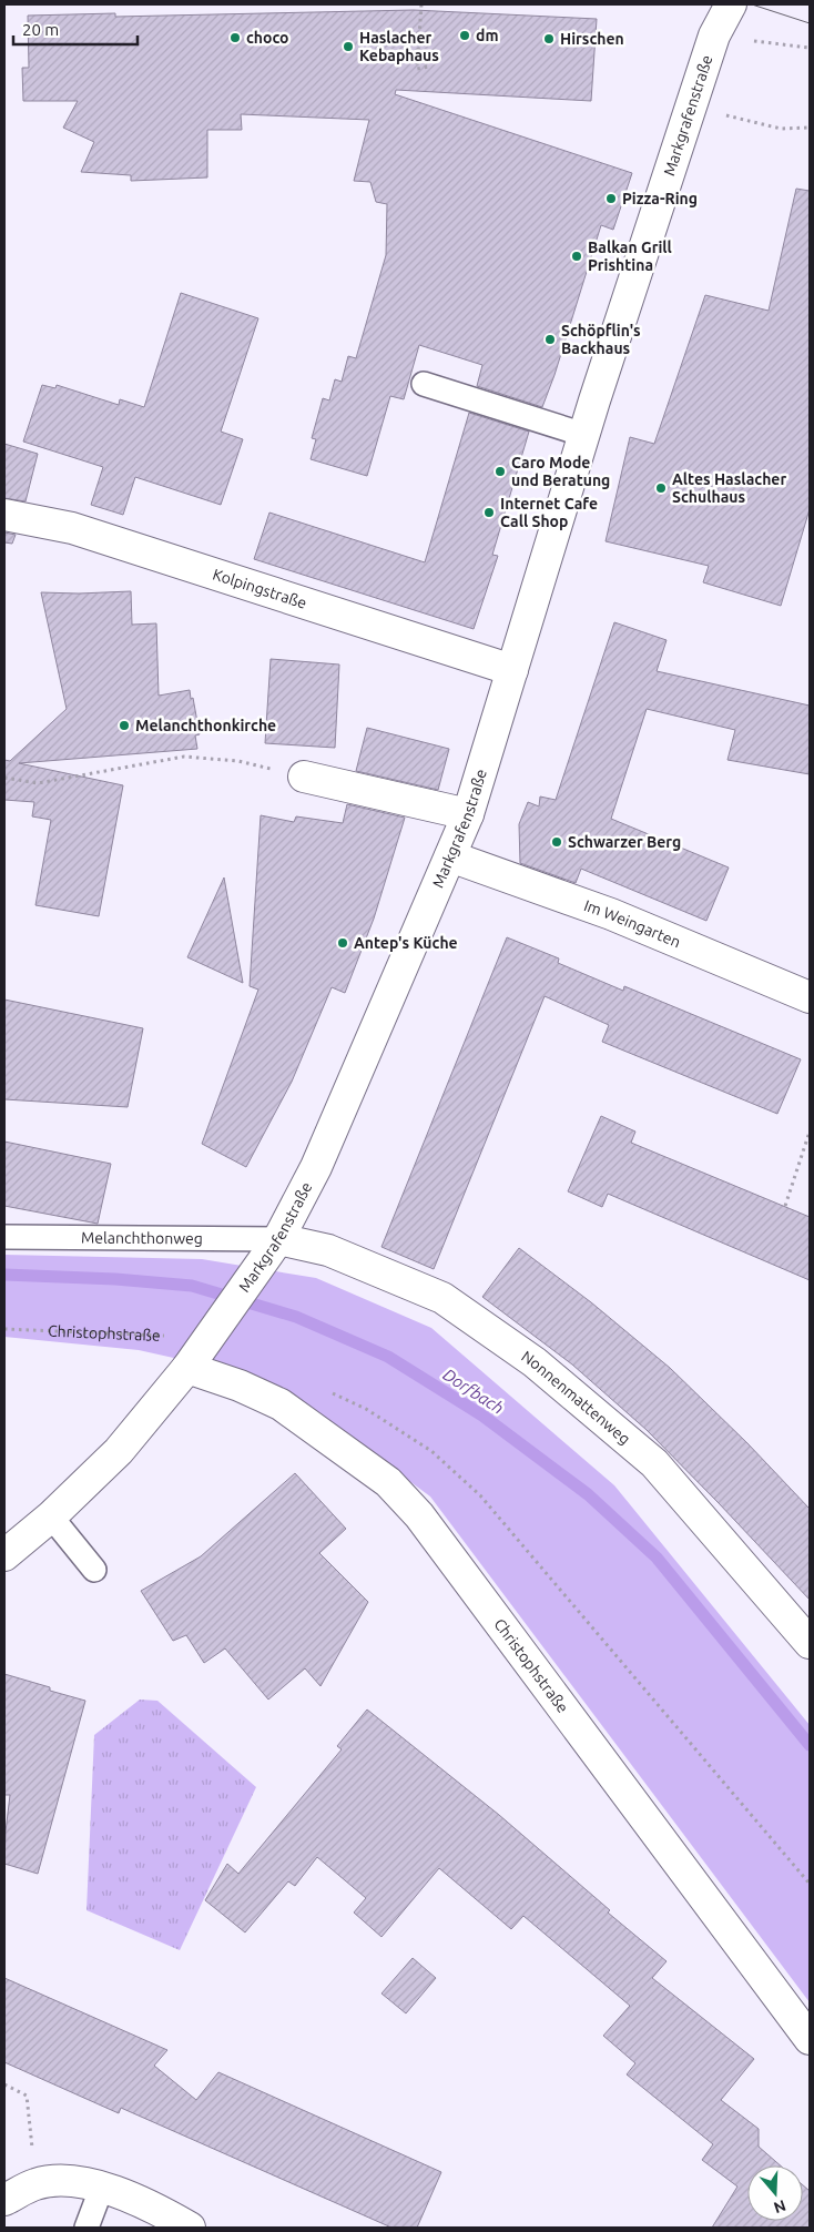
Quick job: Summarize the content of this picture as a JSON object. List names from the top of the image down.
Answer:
{
  "streets": {
    "street": [
      "Markgrafenstraße",
      "Kolpingstraße",
      "Im Weingarten",
      "Christophstraße",
      "Nonnenmattenweg"
    ],
    "lane": ["Melanchthonweg"]
  },
  "crossings": [
    ["Markgrafenstraße", "Kolpingstraße"],
    ["Markgrafenstraße", "Im Weingarten"],
    ["Markgrafenstraße", "Melanchthonweg"],
    ["Markgrafenstraße", "Christophstraße"],
    ["Markgrafenstraße", "Nonnenmattenweg"],
    ["Melanchthonweg", "Nonnenmattenweg"]
  ],
  "water": ["Dorfbach"],
  "places": [
    "dm",
    "choco",
    "Hirschen",
    "Haslacher Kebaphaus",
    "Pizza-Ring",
    "Balkan Grill Prishtina",
    "Schöpflin's Backhaus",
    "Caro Mode und Beratung",
    "Altes Haslacher Schulhaus",
    "Internet Cafe Call Shop",
    "Melanchthonkirche",
    "Schwarzer Berg",
    "Antep's Küche"
  ],
  "scale_bar": "20 m",
  "north": "bottom"
}
